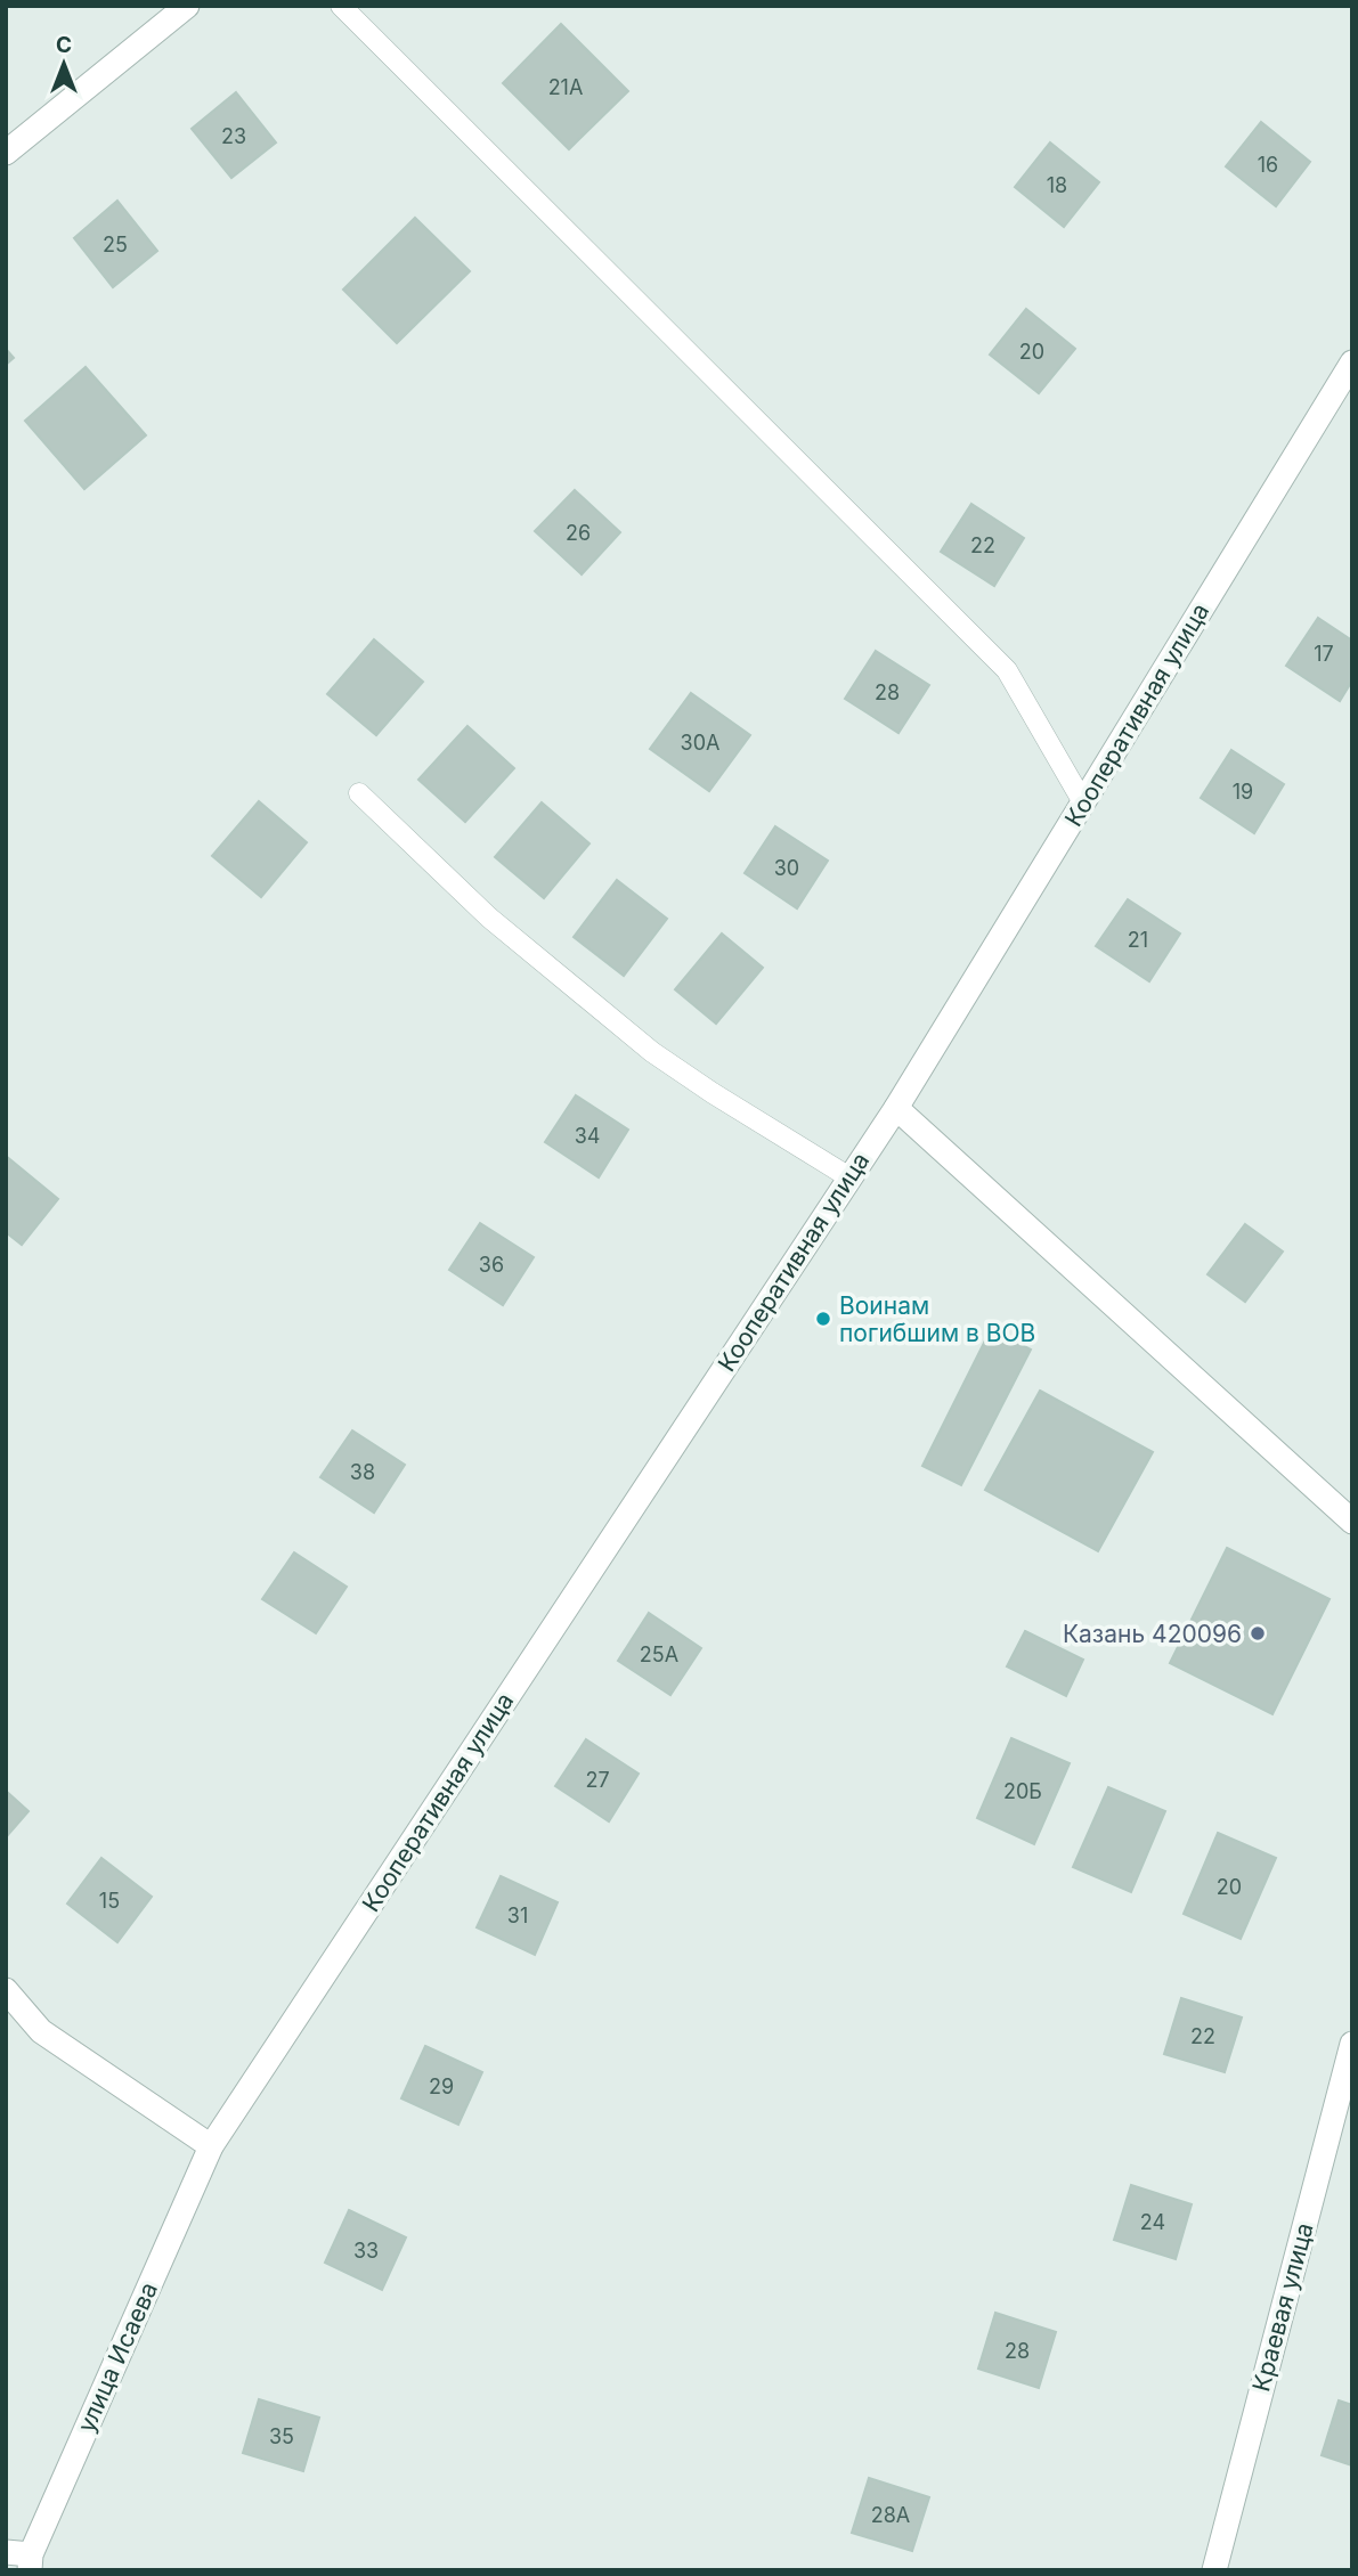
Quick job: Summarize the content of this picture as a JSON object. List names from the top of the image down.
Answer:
{
  "streets": {
    "street": ["Кооперативная улица", "Краевая улица", "улица Исаева"]
  },
  "crossings": [
    ["Кооперативная улица", "улица Исаева"]
  ],
  "places": ["Воинам погибшим в ВОВ", "Казань 420096"],
  "house_numbers": [
    "21А",
    "23",
    "16",
    "18",
    "25",
    "20",
    "26",
    "22",
    "17",
    "28",
    "30А",
    "19",
    "30",
    "21",
    "34",
    "36",
    "38",
    "25А",
    "27",
    "20Б",
    "20",
    "15",
    "31",
    "22",
    "29",
    "24",
    "33",
    "28",
    "35",
    "28А"
  ],
  "north": "top"
}
